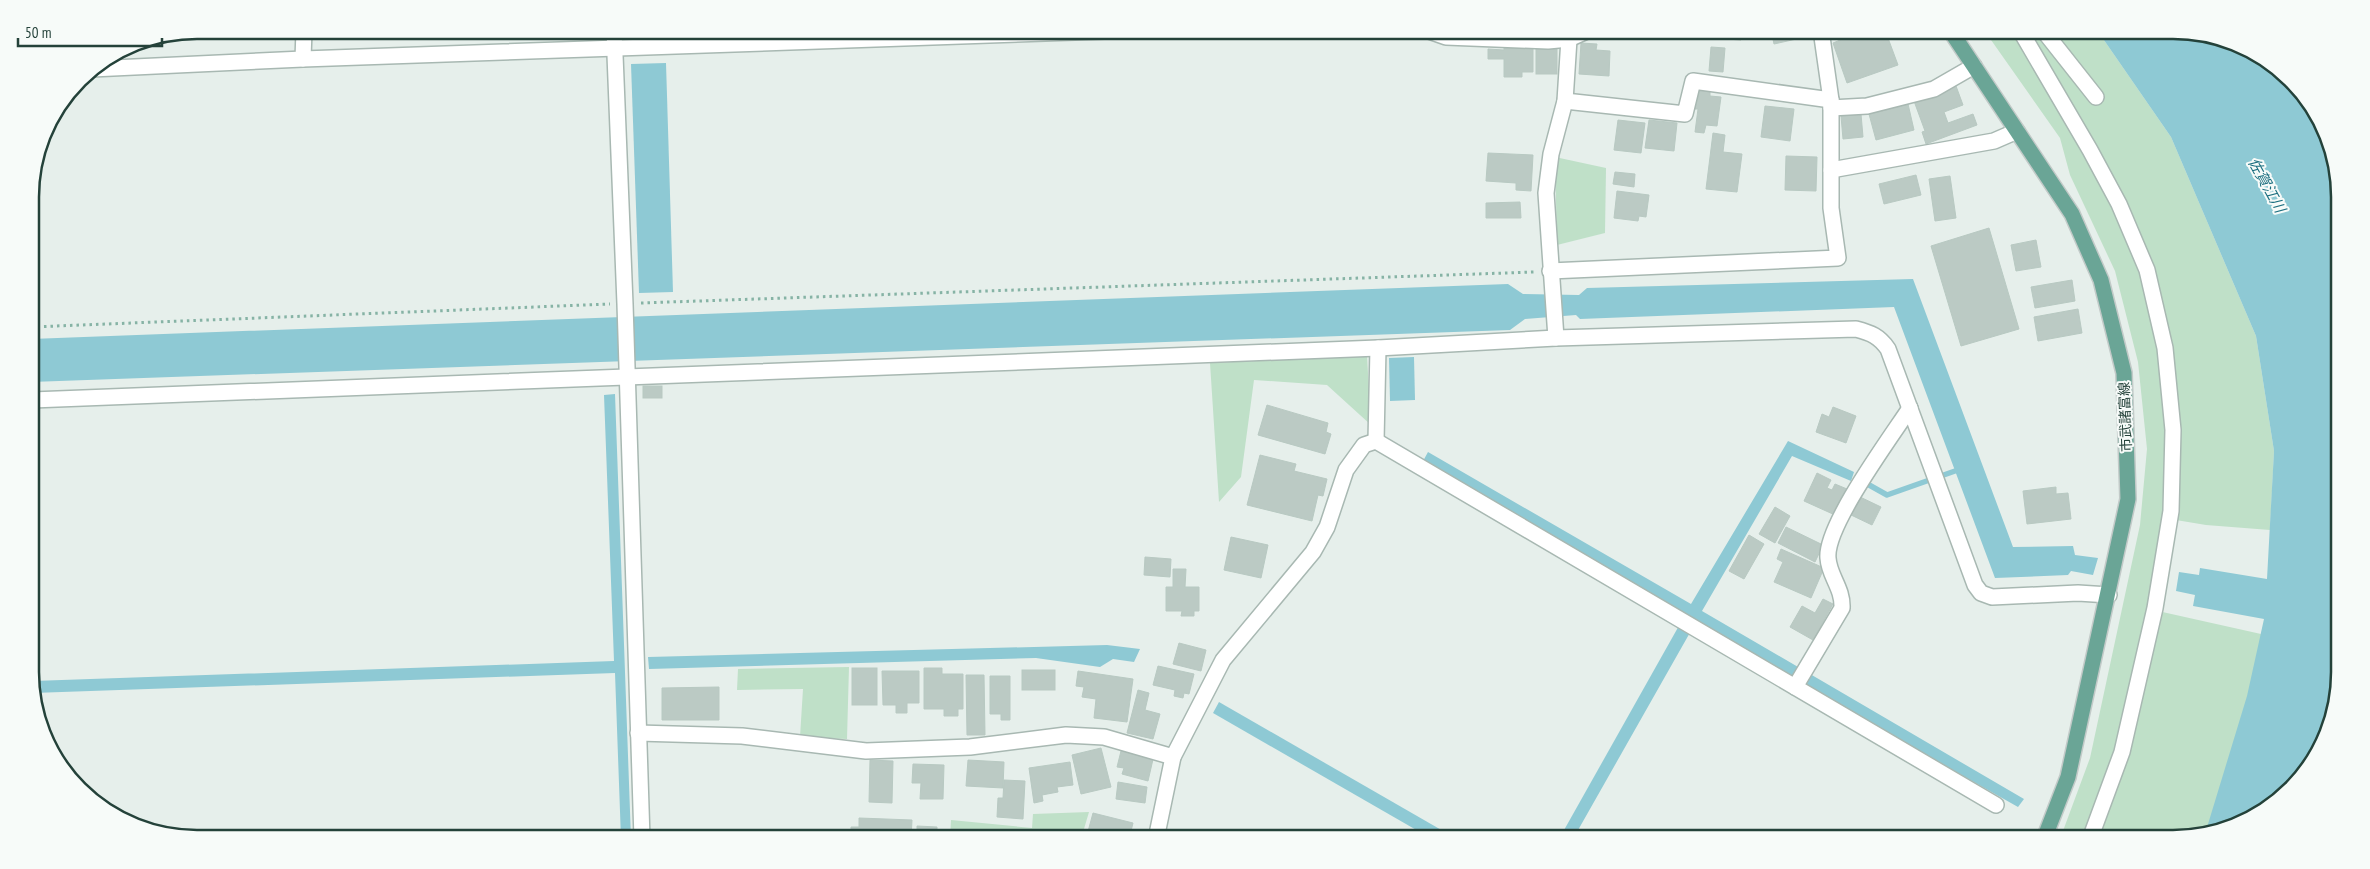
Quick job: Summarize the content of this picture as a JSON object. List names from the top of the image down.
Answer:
{
  "streets": {
    "main road": ["市武諸富線"]
  },
  "water": ["佐賀江川"],
  "scale_bar": "50 m"
}
